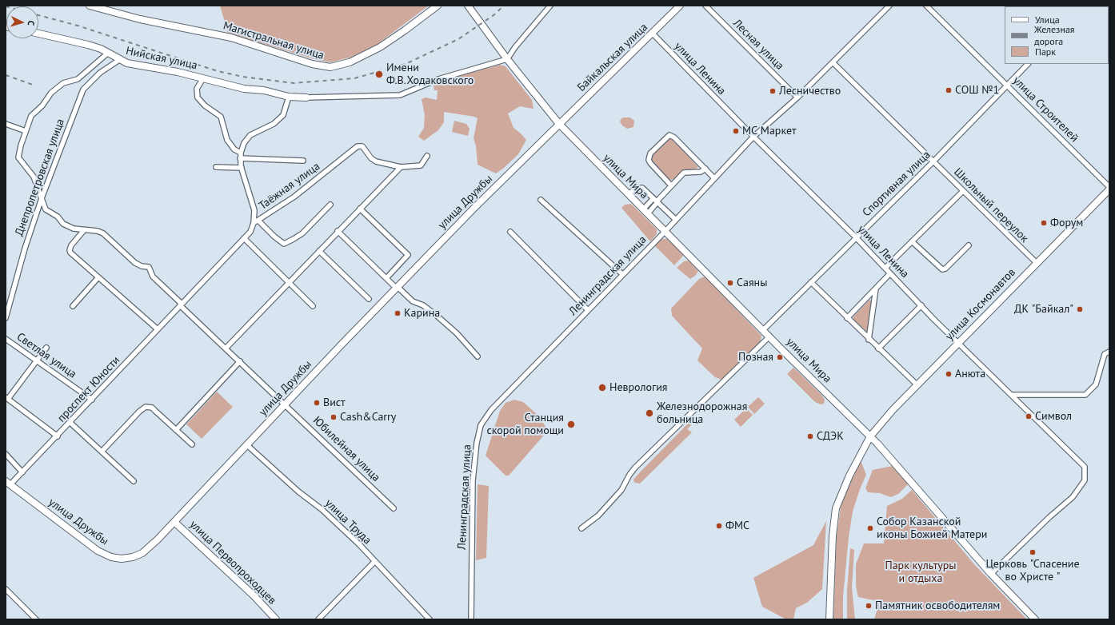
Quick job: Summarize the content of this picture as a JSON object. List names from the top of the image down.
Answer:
{
  "streets": {
    "street": [
      "Магистральная улица",
      "Лесная улица",
      "Байкальская улица",
      "Нийская улица",
      "улица Ленина",
      "улица Строителей",
      "улица Мира",
      "Днепропетровская улица",
      "Спортивная улица",
      "Таёжная улица",
      "улица Дружбы",
      "Школьный переулок",
      "Ленинградская улица",
      "улица Космонавтов",
      "Светлая улица",
      "проспект Юности",
      "Юбилейная улица",
      "улица Труда",
      "улица Первопроходцев"
    ]
  },
  "crossings": [
    ["Лесная улица", "Ленинградская улица"],
    ["Байкальская улица", "улица Ленина"],
    ["Байкальская улица", "улица Мира"],
    ["Байкальская улица", "улица Дружбы"],
    ["Нийская улица", "Днепропетровская улица"],
    ["улица Ленина", "улица Мира"],
    ["улица Ленина", "Спортивная улица"],
    ["улица Ленина", "Ленинградская улица"],
    ["улица Ленина", "улица Космонавтов"],
    ["улица Строителей", "Спортивная улица"],
    ["улица Мира", "Спортивная улица"],
    ["улица Мира", "улица Дружбы"],
    ["улица Мира", "Ленинградская улица"],
    ["улица Мира", "улица Космонавтов"],
    ["Спортивная улица", "Школьный переулок"],
    ["Таёжная улица", "проспект Юности"],
    ["Таёжная улица", "Юбилейная улица"],
    ["улица Дружбы", "проспект Юности"],
    ["улица Дружбы", "Юбилейная улица"],
    ["улица Дружбы", "улица Труда"],
    ["улица Дружбы", "улица Первопроходцев"],
    ["Школьный переулок", "Ленинградская улица"],
    ["Школьный переулок", "улица Космонавтов"],
    ["Светлая улица", "проспект Юности"],
    ["проспект Юности", "Юбилейная улица"]
  ],
  "parks": ["Парк культуры и отдыха"],
  "places": [
    "Имени Ф.В.Ходаковского",
    "СОШ №1",
    "Лесничество",
    "МС Маркет",
    "Форум",
    "Саяны",
    "ДК \"Байкал\"",
    "Карина",
    "Позная",
    "Анюта",
    "Неврология",
    "Вист",
    "Железнодорожная больница",
    "Символ",
    "Cash&Carry",
    "Станция скорой помощи",
    "СДЭК",
    "ФМС",
    "Собор Казанской иконы Божией Матери",
    "Церковь \"Спасение во Христе \"",
    "Памятник освободителям"
  ],
  "legend": ["Улица", "Железная дорога", "Парк"],
  "north": "right"
}
